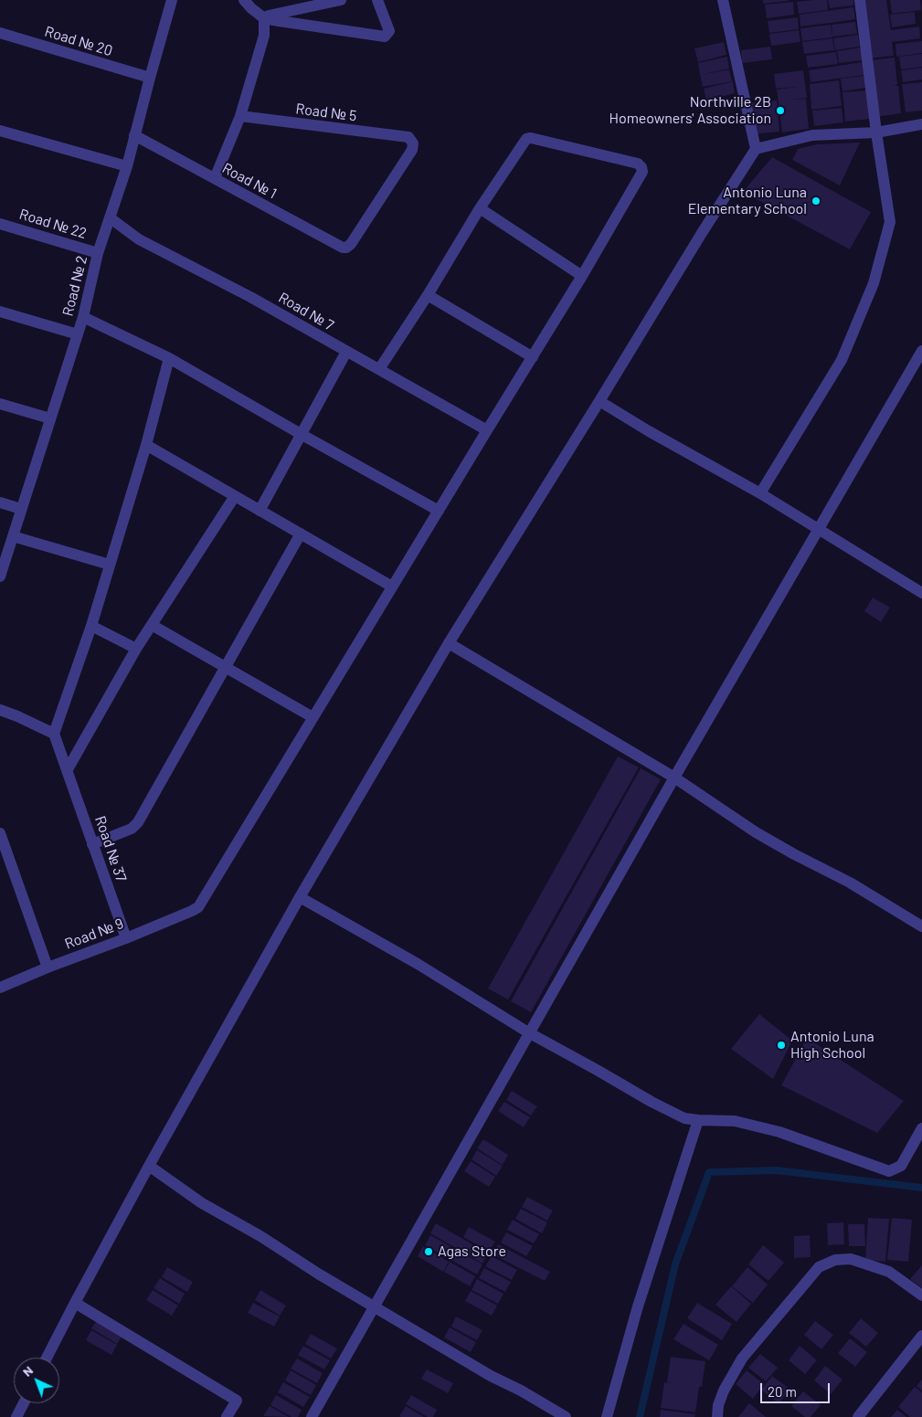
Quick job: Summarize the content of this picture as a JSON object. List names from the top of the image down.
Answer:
{
  "streets": {
    "street": [
      "Road № 20",
      "Road № 5",
      "Road № 1",
      "Road № 22",
      "Road № 2",
      "Road № 7",
      "Road № 37",
      "Road № 9"
    ]
  },
  "crossings": [
    ["Road № 20", "Road № 2"],
    ["Road № 5", "Road № 1"],
    ["Road № 1", "Road № 2"],
    ["Road № 22", "Road № 2"],
    ["Road № 2", "Road № 7"],
    ["Road № 37", "Road № 9"]
  ],
  "places": [
    "Northville 2B Homeowners' Association",
    "Antonio Luna Elementary School",
    "Antonio Luna High School",
    "Agas Store"
  ],
  "scale_bar": "20 m",
  "north": "top left"
}
